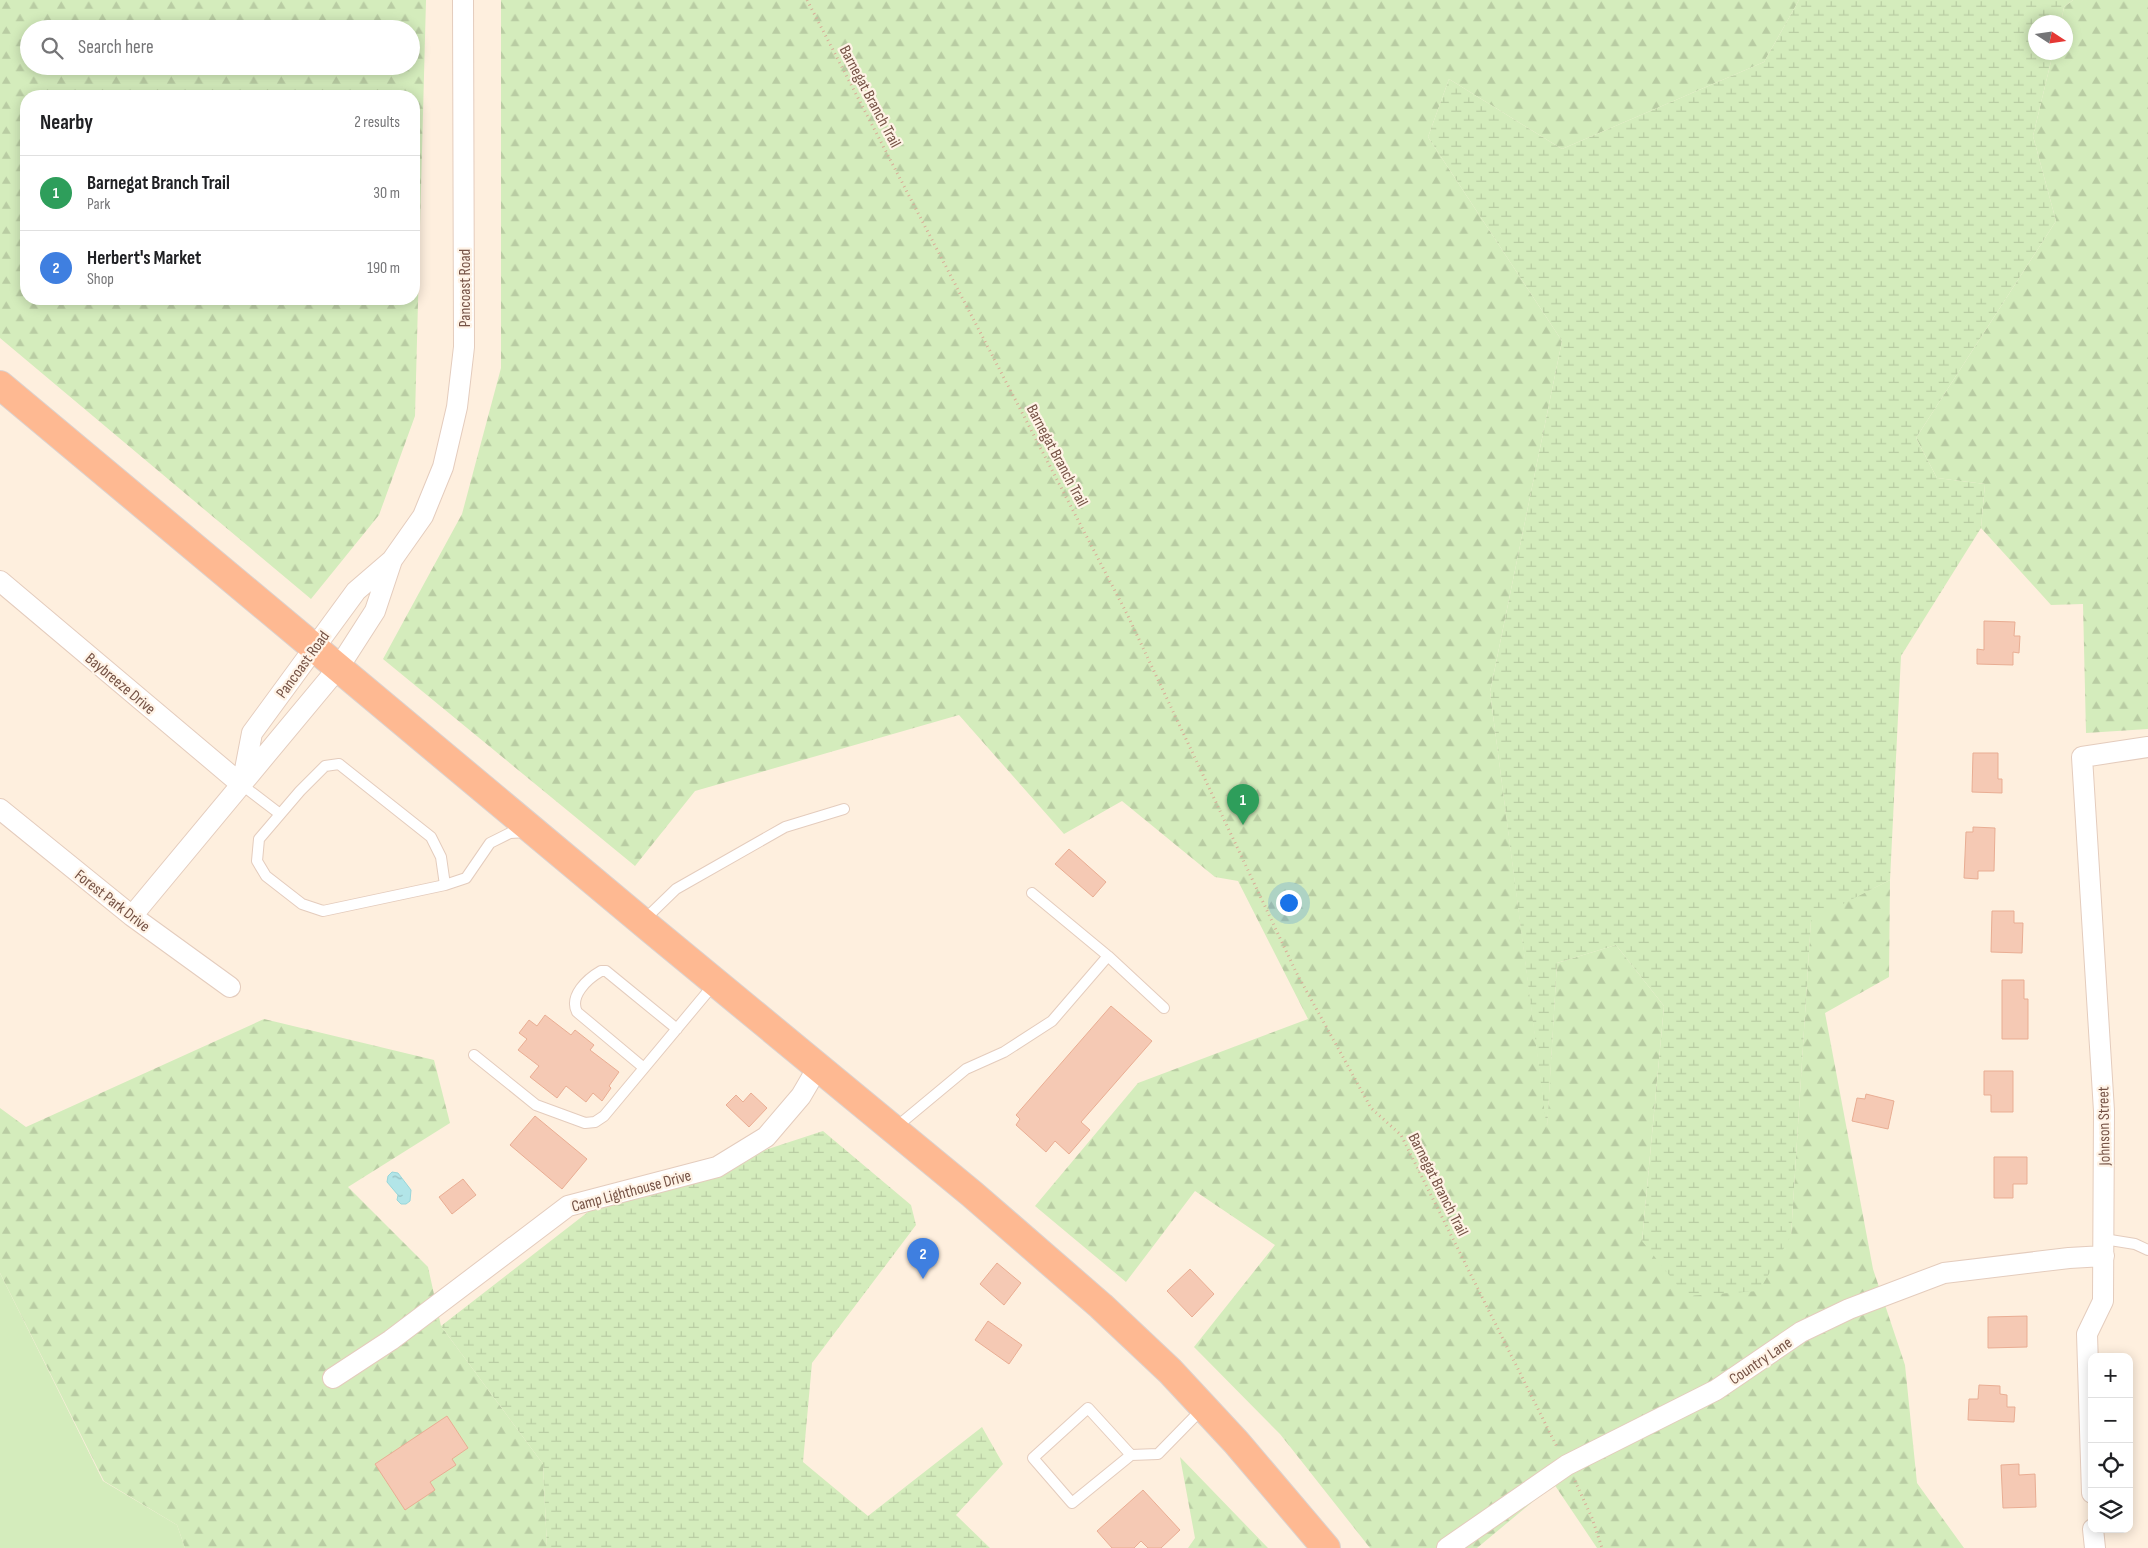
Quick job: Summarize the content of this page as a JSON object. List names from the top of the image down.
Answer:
{
  "streets": {
    "street": [
      "Pancoast Road",
      "Baybreeze Drive",
      "Forest Park Drive",
      "Johnson Street",
      "Camp Lighthouse Drive",
      "Country Lane"
    ],
    "path": ["Barnegat Branch Trail"]
  },
  "crossings": [
    ["Pancoast Road", "Baybreeze Drive"],
    ["Pancoast Road", "Forest Park Drive"],
    ["Johnson Street", "Country Lane"]
  ],
  "north": "right",
  "page": {
    "search": "Search here",
    "heading": ["Nearby", "2 results"],
    "list": [
      {
        "mark": "1",
        "name": "Barnegat Branch Trail",
        "note": "Park",
        "value": "30 m"
      },
      {
        "mark": "2",
        "name": "Herbert's Market",
        "note": "Shop",
        "value": "190 m"
      }
    ],
    "pins": ["1", "2"],
    "map_buttons": ["+", "−"]
  }
}
